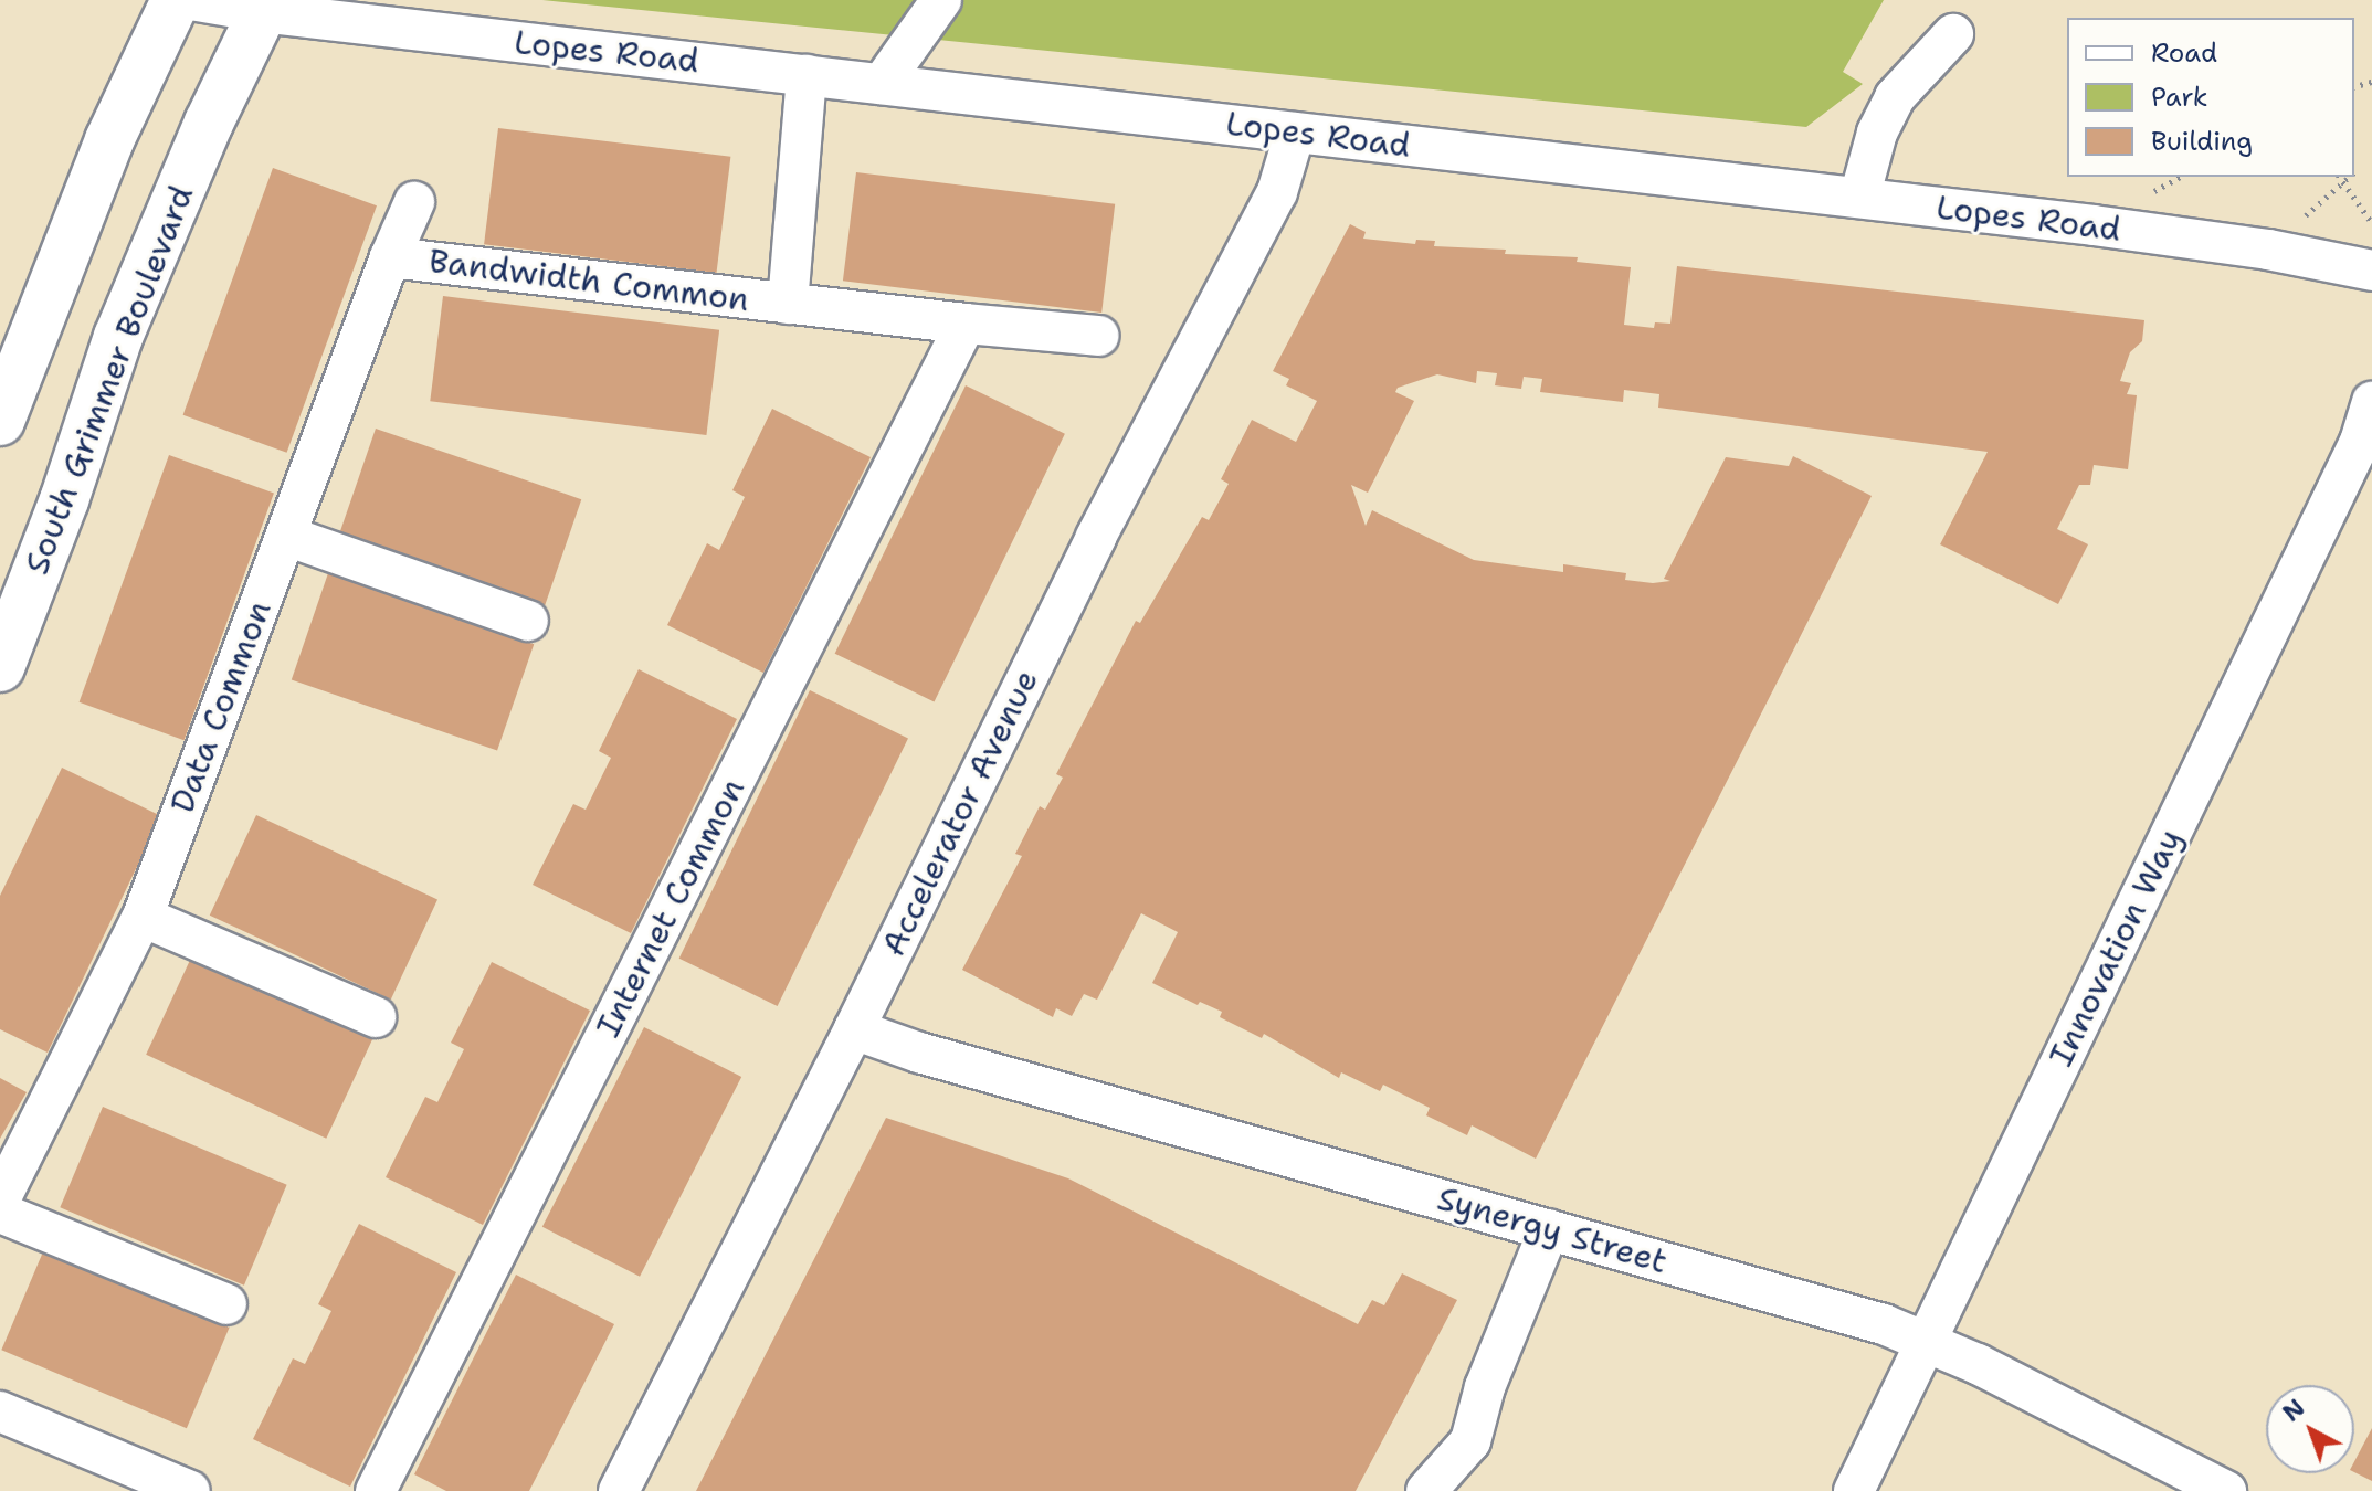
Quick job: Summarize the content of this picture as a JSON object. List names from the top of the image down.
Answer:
{
  "streets": {
    "main road": ["South Grimmer Boulevard"],
    "street": [
      "Lopes Road",
      "Bandwidth Common",
      "Data Common",
      "Accelerator Avenue",
      "Internet Common",
      "Innovation Way",
      "Synergy Street"
    ]
  },
  "crossings": [
    ["Lopes Road", "Bandwidth Common"],
    ["Lopes Road", "South Grimmer Boulevard"],
    ["Lopes Road", "Accelerator Avenue"],
    ["Bandwidth Common", "Data Common"],
    ["Bandwidth Common", "Internet Common"],
    ["Accelerator Avenue", "Synergy Street"],
    ["Innovation Way", "Synergy Street"]
  ],
  "legend": ["Road", "Park", "Building"],
  "north": "top left"
}
